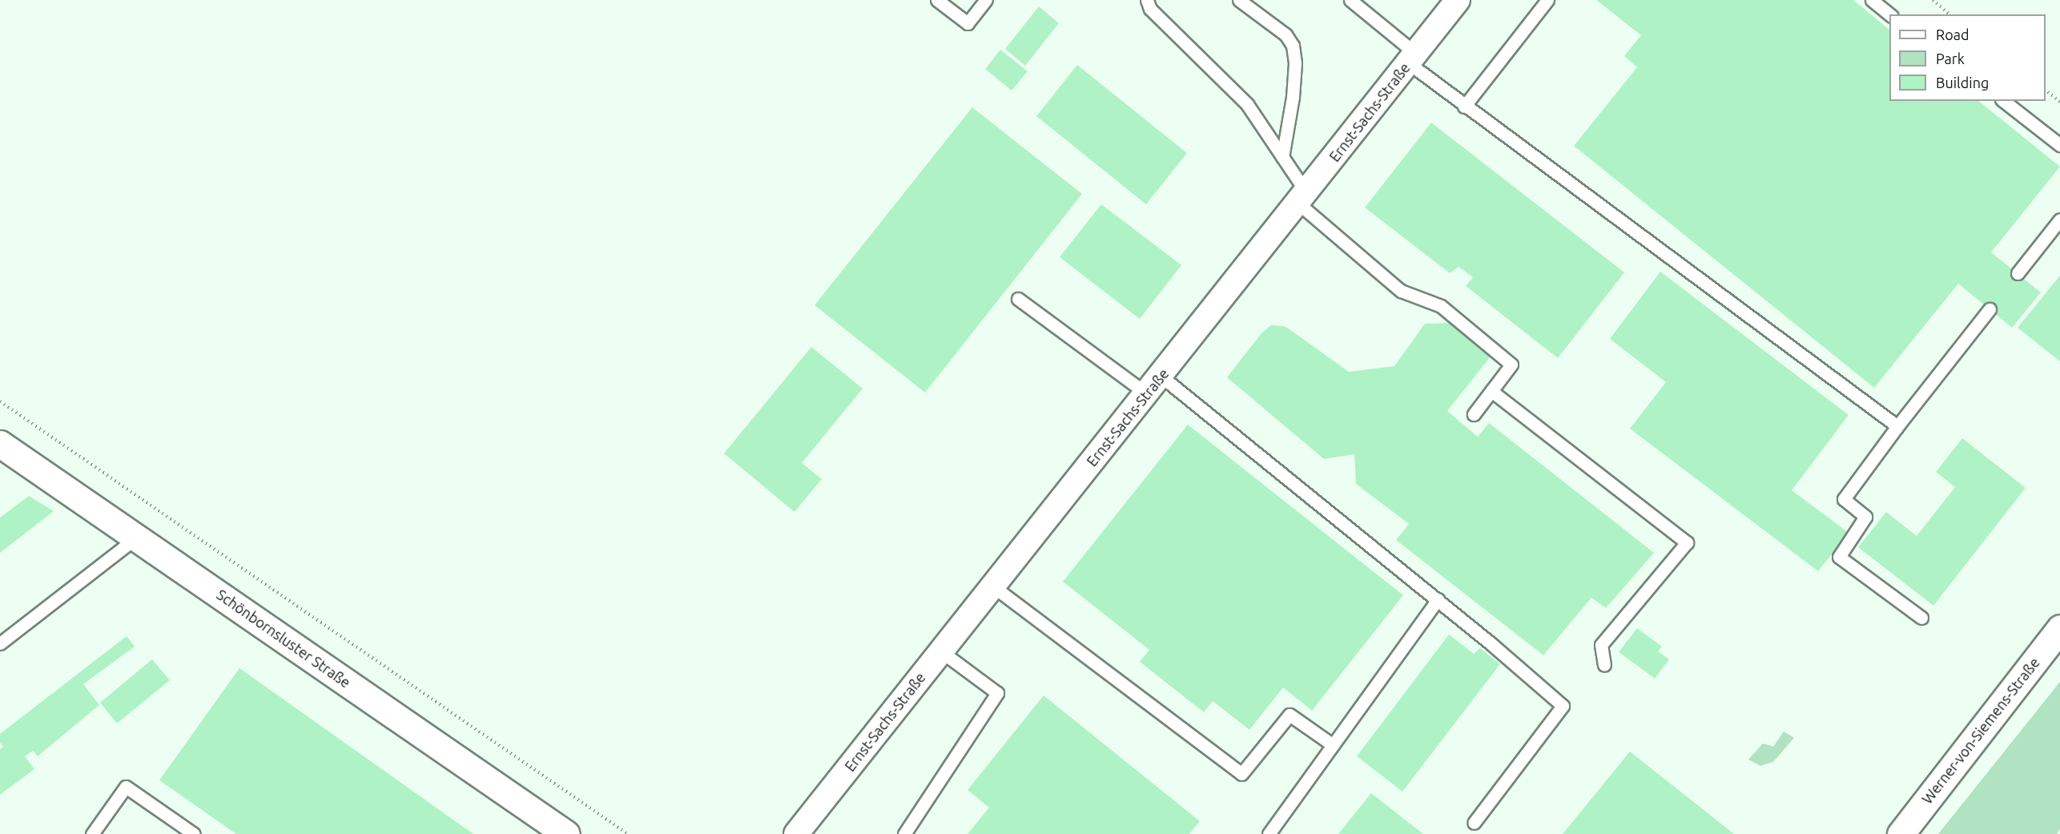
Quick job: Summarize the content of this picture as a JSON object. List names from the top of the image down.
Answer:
{
  "streets": {
    "street": ["Ernst-Sachs-Straße", "Schönbornsluster Straße", "Werner-von-Siemens-Straße"]
  },
  "legend": ["Road", "Park", "Building"]
}
